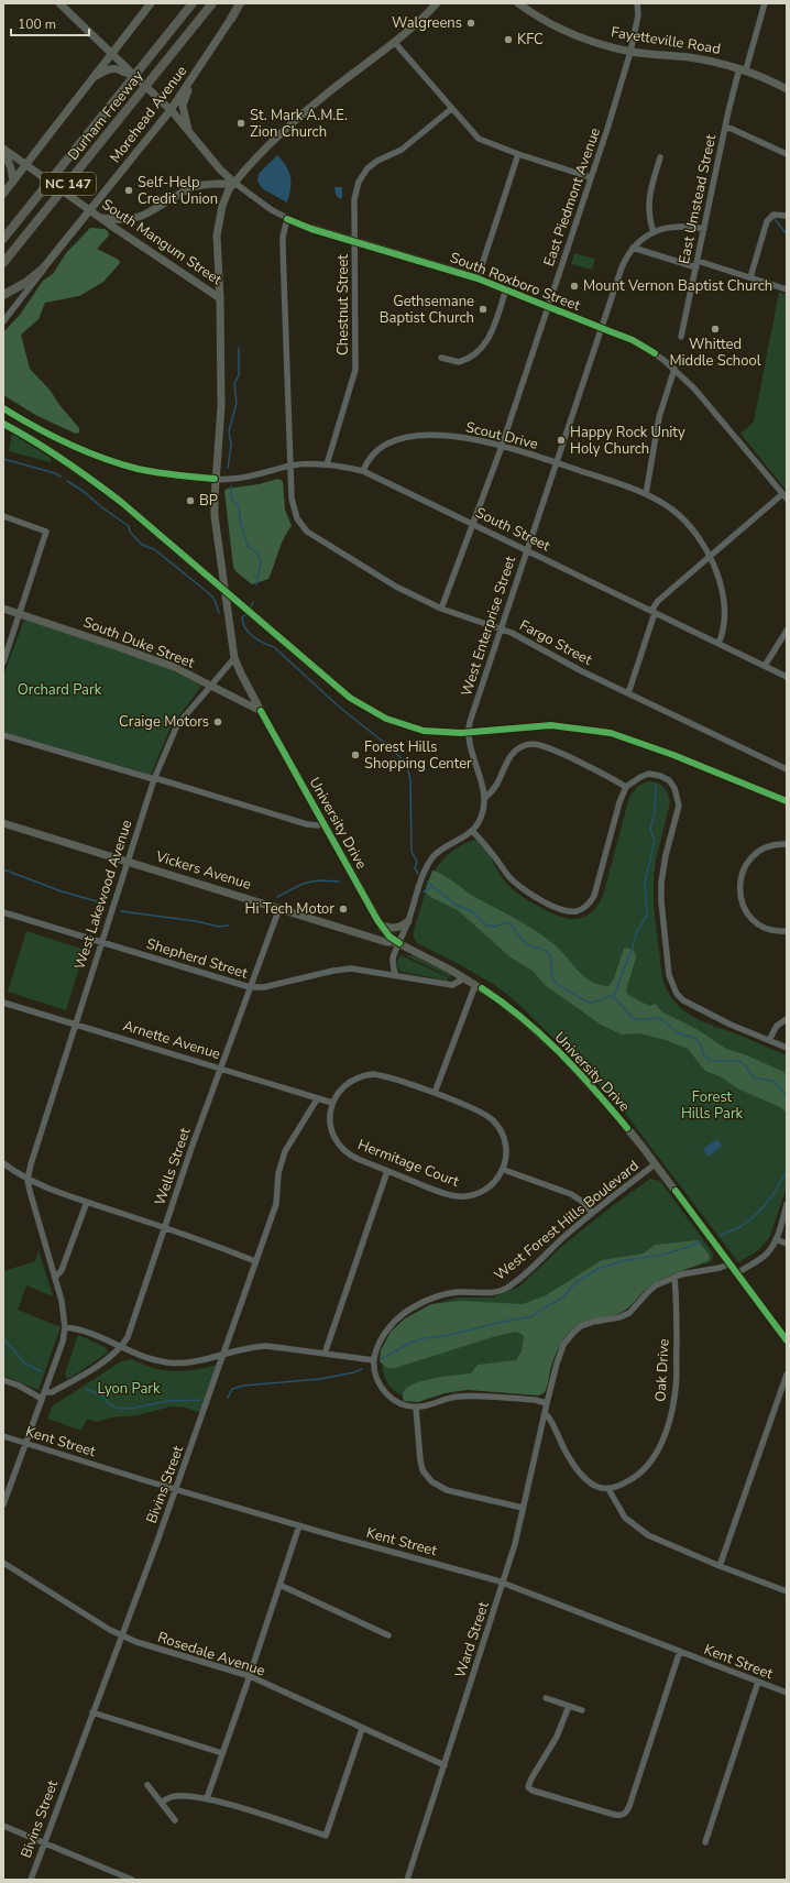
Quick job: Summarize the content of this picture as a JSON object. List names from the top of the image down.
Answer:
{
  "streets": {
    "highway": ["Durham Freeway", "NC 147"],
    "main road": [
      "Fayetteville Road",
      "Morehead Avenue",
      "South Mangum Street",
      "South Roxboro Street",
      "South Duke Street",
      "University Drive",
      "Vickers Avenue"
    ],
    "street": [
      "East Piedmont Avenue",
      "East Umstead Street",
      "Chestnut Street",
      "Scout Drive",
      "South Street",
      "West Enterprise Street",
      "Fargo Street",
      "West Lakewood Avenue",
      "Shepherd Street",
      "Arnette Avenue",
      "Hermitage Court",
      "Wells Street",
      "West Forest Hills Boulevard",
      "Oak Drive",
      "Kent Street",
      "Bivins Street",
      "Ward Street",
      "Rosedale Avenue"
    ]
  },
  "crossings": [
    ["Fayetteville Road", "East Piedmont Avenue"],
    ["Fayetteville Road", "East Umstead Street"],
    ["Morehead Avenue", "South Mangum Street"],
    ["Morehead Avenue", "South Roxboro Street"],
    ["East Piedmont Avenue", "South Roxboro Street"],
    ["East Piedmont Avenue", "Scout Drive"],
    ["East Piedmont Avenue", "South Street"],
    ["East Piedmont Avenue", "Fargo Street"],
    ["South Roxboro Street", "Chestnut Street"],
    ["South Roxboro Street", "West Enterprise Street"],
    ["South Roxboro Street", "Fargo Street"],
    ["Chestnut Street", "South Street"],
    ["Scout Drive", "South Street"],
    ["Scout Drive", "West Enterprise Street"],
    ["South Street", "West Enterprise Street"],
    ["South Street", "Fargo Street"],
    ["West Enterprise Street", "Fargo Street"],
    ["South Duke Street", "University Drive"],
    ["South Duke Street", "West Lakewood Avenue"],
    ["University Drive", "Vickers Avenue"],
    ["University Drive", "West Lakewood Avenue"],
    ["University Drive", "Shepherd Street"],
    ["University Drive", "West Forest Hills Boulevard"],
    ["Vickers Avenue", "West Lakewood Avenue"],
    ["Vickers Avenue", "Wells Street"],
    ["West Lakewood Avenue", "Shepherd Street"],
    ["West Lakewood Avenue", "Arnette Avenue"],
    ["West Lakewood Avenue", "Wells Street"],
    ["West Lakewood Avenue", "Kent Street"],
    ["Shepherd Street", "Wells Street"],
    ["Arnette Avenue", "Hermitage Court"],
    ["Arnette Avenue", "Wells Street"],
    ["Arnette Avenue", "Bivins Street"],
    ["Kent Street", "Bivins Street"],
    ["Kent Street", "Ward Street"],
    ["Bivins Street", "Rosedale Avenue"],
    ["Ward Street", "Rosedale Avenue"]
  ],
  "parks": ["Orchard Park", "Forest Hills Park", "Lyon Park"],
  "places": [
    "Walgreens",
    "KFC",
    "St. Mark A.M.E. Zion Church",
    "Self-Help Credit Union",
    "Mount Vernon Baptist Church",
    "Gethsemane Baptist Church",
    "Whitted Middle School",
    "Happy Rock Unity Holy Church",
    "BP",
    "Craige Motors",
    "Forest Hills Shopping Center",
    "Hi Tech Motor"
  ],
  "scale_bar": "100 m"
}
